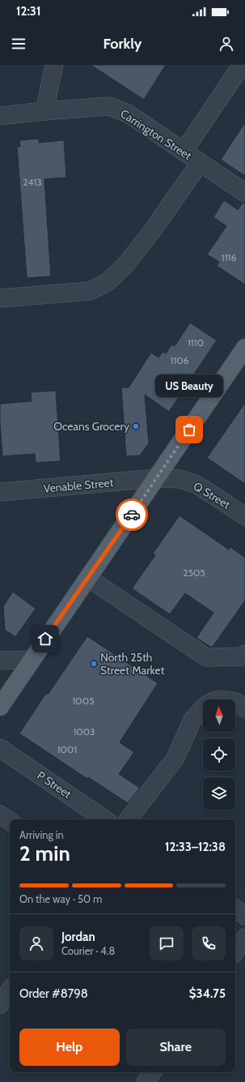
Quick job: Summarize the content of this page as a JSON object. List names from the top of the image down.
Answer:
{
  "streets": {
    "street": [
      "Carrington Street",
      "Venable Street",
      "Q Street",
      "P Street"
    ]
  },
  "crossings": [
    ["Venable Street", "Q Street"]
  ],
  "places": ["Oceans Grocery", "US Beauty", "North 25th Street Market"],
  "house_numbers": [
    "2413",
    "1116",
    "1110",
    "1106",
    "2505",
    "1005",
    "1003",
    "1001"
  ],
  "north": "top",
  "page": {
    "status": "12:31",
    "header": "Forkly",
    "bubble": "US Beauty",
    "heading": ["2 min", "Arriving in", "12:33–12:38"],
    "panel": [
      "Jordan",
      "Courier · 4.8",
      "Order #8798",
      "$34.75"
    ],
    "bar": "On the way · 50 m",
    "buttons": ["Help", "Share"]
  }
}
